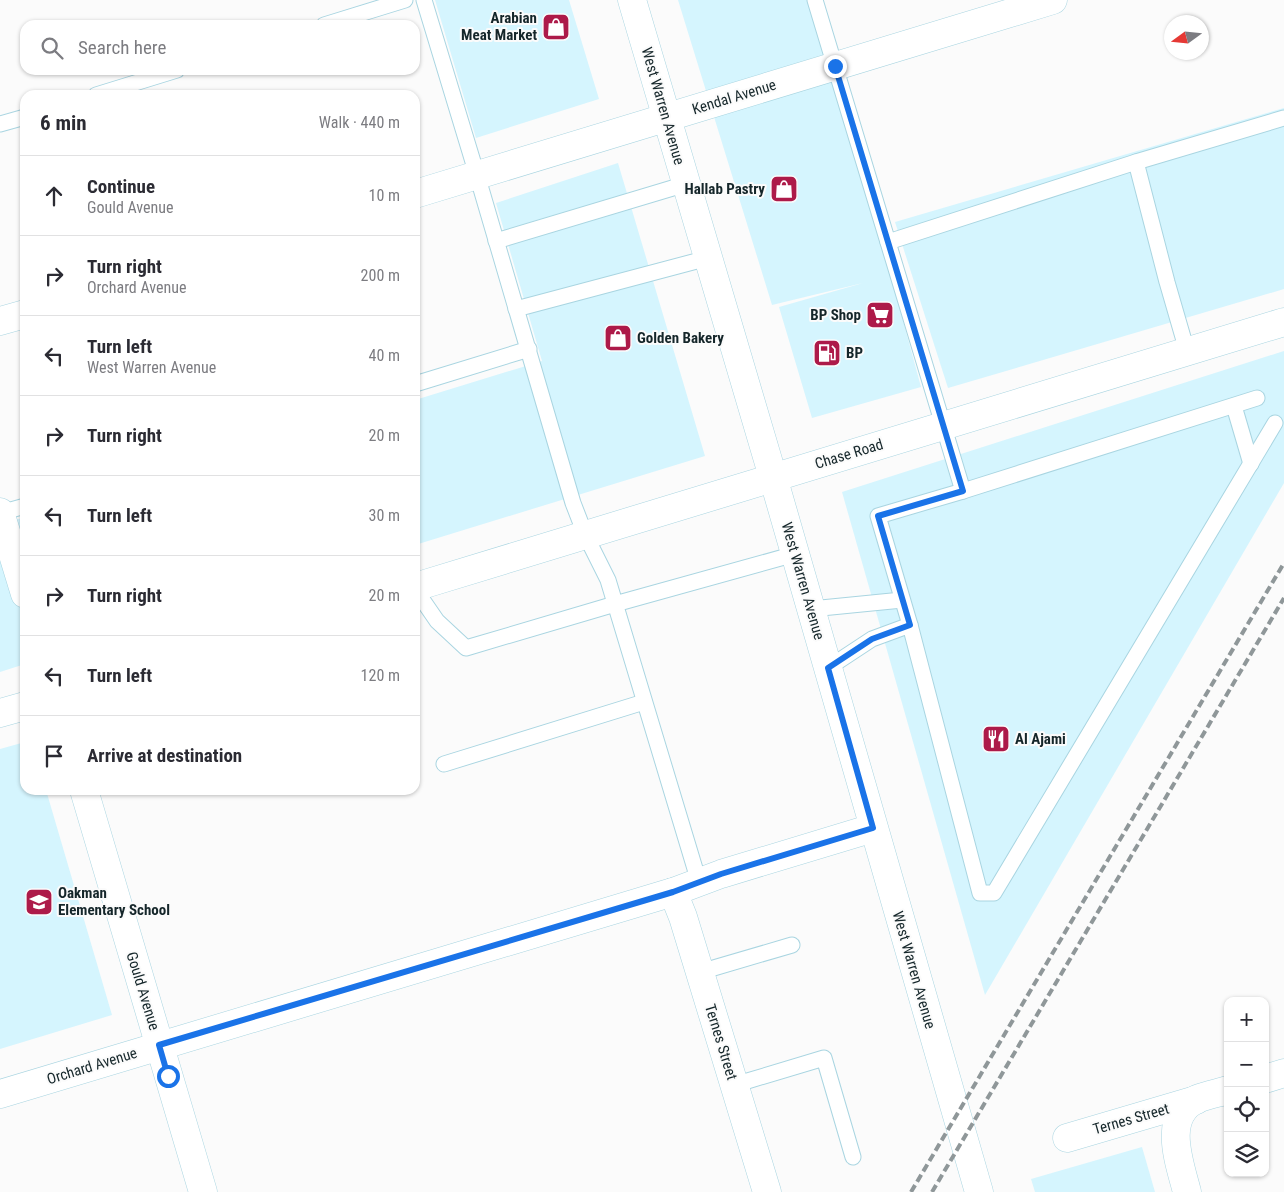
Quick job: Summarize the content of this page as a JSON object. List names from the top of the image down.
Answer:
{
  "streets": {
    "street": [
      "Kendal Avenue",
      "West Warren Avenue",
      "Chase Road",
      "Gould Avenue",
      "Ternes Street",
      "Orchard Avenue"
    ]
  },
  "crossings": [
    ["Kendal Avenue", "West Warren Avenue"],
    ["West Warren Avenue", "Chase Road"],
    ["West Warren Avenue", "Orchard Avenue"],
    ["Gould Avenue", "Orchard Avenue"],
    ["Ternes Street", "Orchard Avenue"]
  ],
  "places": {
    "shop": ["Arabian Meat Market", "Hallab Pastry", "Golden Bakery"],
    "supermarket": ["BP Shop"],
    "fuel station": ["BP"],
    "restaurant": ["Al Ajami"],
    "school or university": ["Oakman Elementary School"]
  },
  "north": "left",
  "page": {
    "search": "Search here",
    "heading": ["6 min", "Walk · 440 m"],
    "list": [
      ["Continue", "Gould Avenue", "10 m"],
      ["Turn right", "Orchard Avenue", "200 m"],
      ["Turn left", "West Warren Avenue", "40 m"],
      ["Turn right", "20 m"],
      ["Turn left", "30 m"],
      ["Turn right", "20 m"],
      ["Turn left", "120 m"],
      "Arrive at destination"
    ],
    "map_buttons": ["+", "−"]
  }
}
